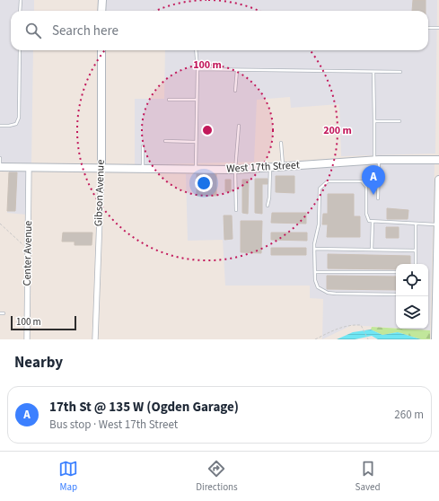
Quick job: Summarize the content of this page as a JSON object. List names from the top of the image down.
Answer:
{
  "streets": {
    "street": ["West 17th Street", "Gibson Avenue", "Center Avenue"]
  },
  "crossings": [
    ["West 17th Street", "Gibson Avenue"],
    ["West 17th Street", "Center Avenue"]
  ],
  "scale_bar": "100 m",
  "page": {
    "search": "Search here",
    "pins": "A",
    "scale": "100 m",
    "heading": "Nearby",
    "list": [
      {
        "mark": "A",
        "name": "17th St @ 135 W (Ogden Garage)",
        "note": "Bus stop · West 17th Street",
        "value": "260 m"
      }
    ],
    "nav": ["Map", "Directions", "Saved"]
  },
  "rings": ["100 m", "200 m"]
}
